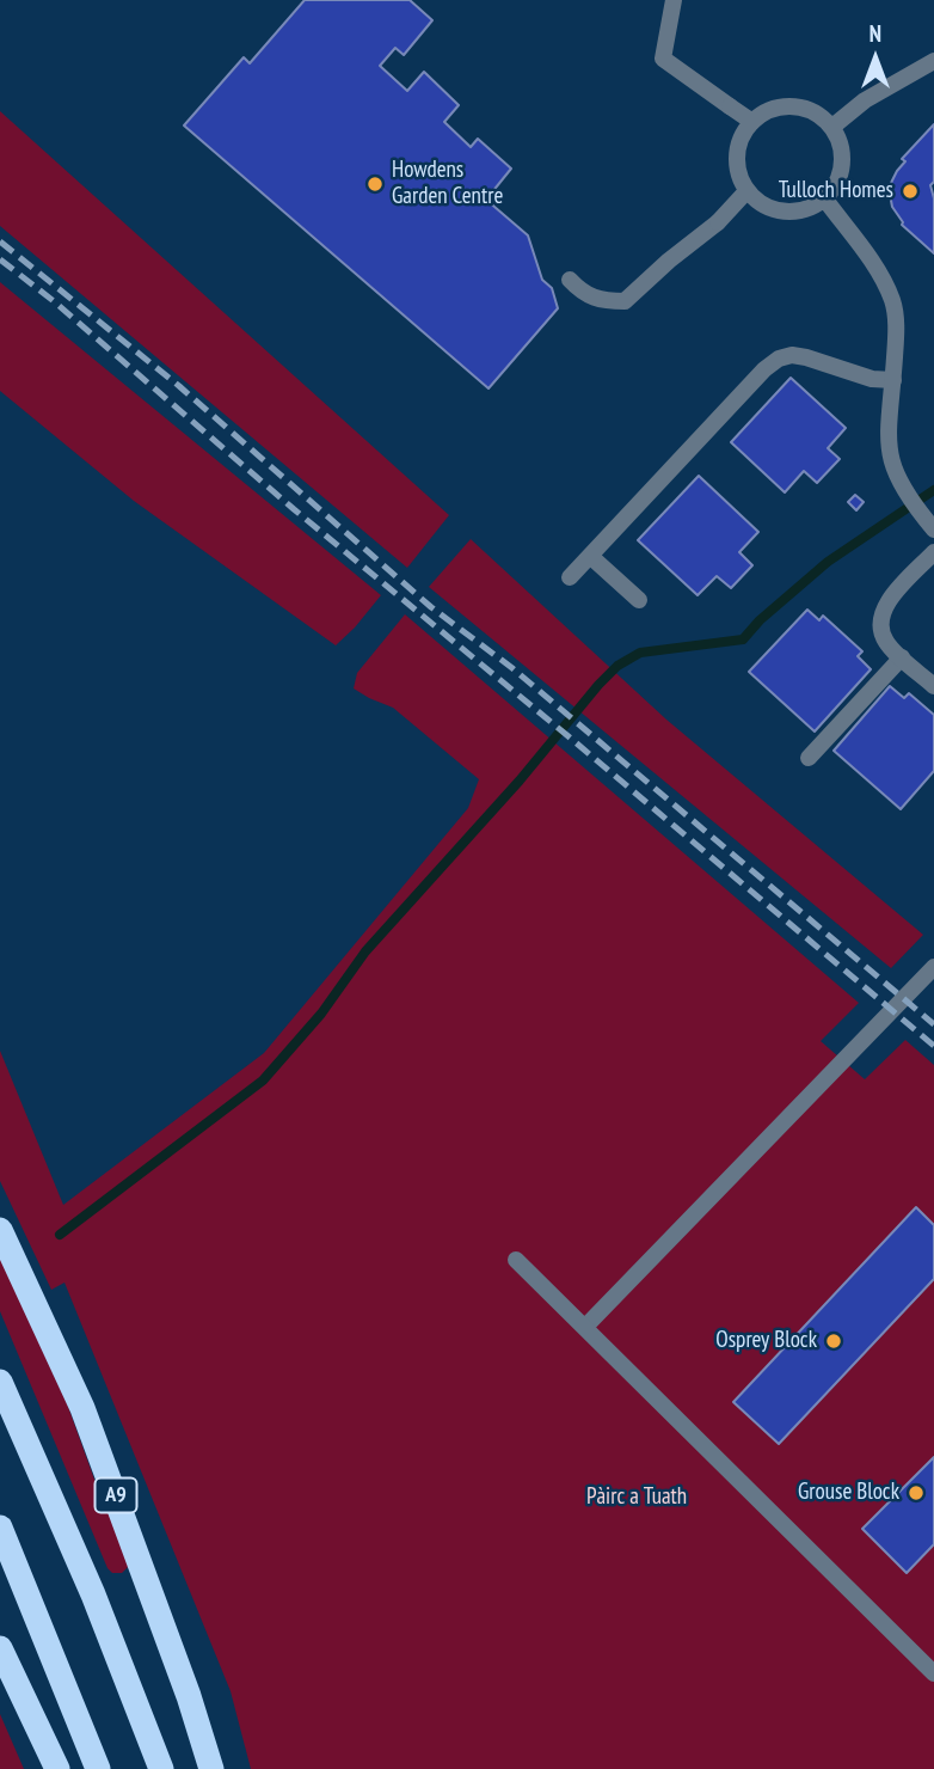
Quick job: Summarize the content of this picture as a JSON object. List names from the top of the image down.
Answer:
{
  "streets": {
    "highway": ["A9"]
  },
  "parks": ["Pàirc a Tuath"],
  "places": [
    "Howdens Garden Centre",
    "Tulloch Homes",
    "Osprey Block",
    "Grouse Block"
  ],
  "north": "top"
}
